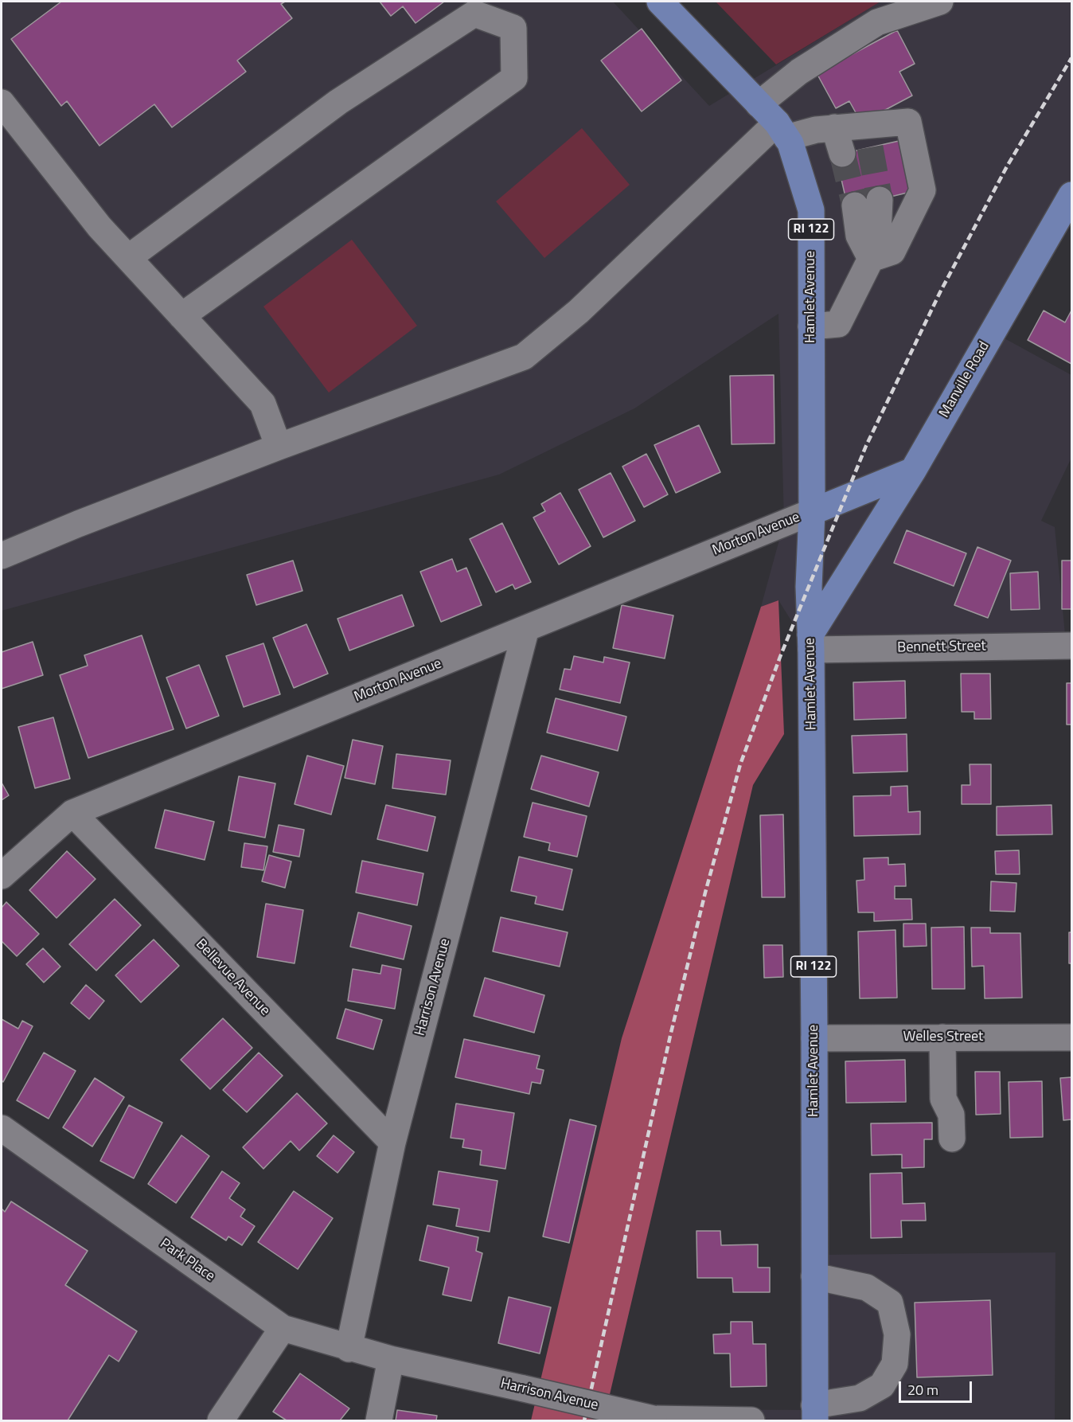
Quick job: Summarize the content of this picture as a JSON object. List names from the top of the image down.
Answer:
{
  "streets": {
    "main road": ["RI 122", "Hamlet Avenue", "Manville Road"],
    "street": [
      "Morton Avenue",
      "Bennett Street",
      "Bellevue Avenue",
      "Harrison Avenue",
      "Welles Street",
      "Park Place"
    ]
  },
  "crossings": [
    ["Hamlet Avenue", "Manville Road"],
    ["Hamlet Avenue", "Morton Avenue"],
    ["Hamlet Avenue", "Bennett Street"],
    ["Hamlet Avenue", "Welles Street"],
    ["Manville Road", "Bennett Street"],
    ["Morton Avenue", "Bellevue Avenue"],
    ["Morton Avenue", "Harrison Avenue"],
    ["Bellevue Avenue", "Harrison Avenue"],
    ["Harrison Avenue", "Park Place"]
  ],
  "scale_bar": "20 m"
}
